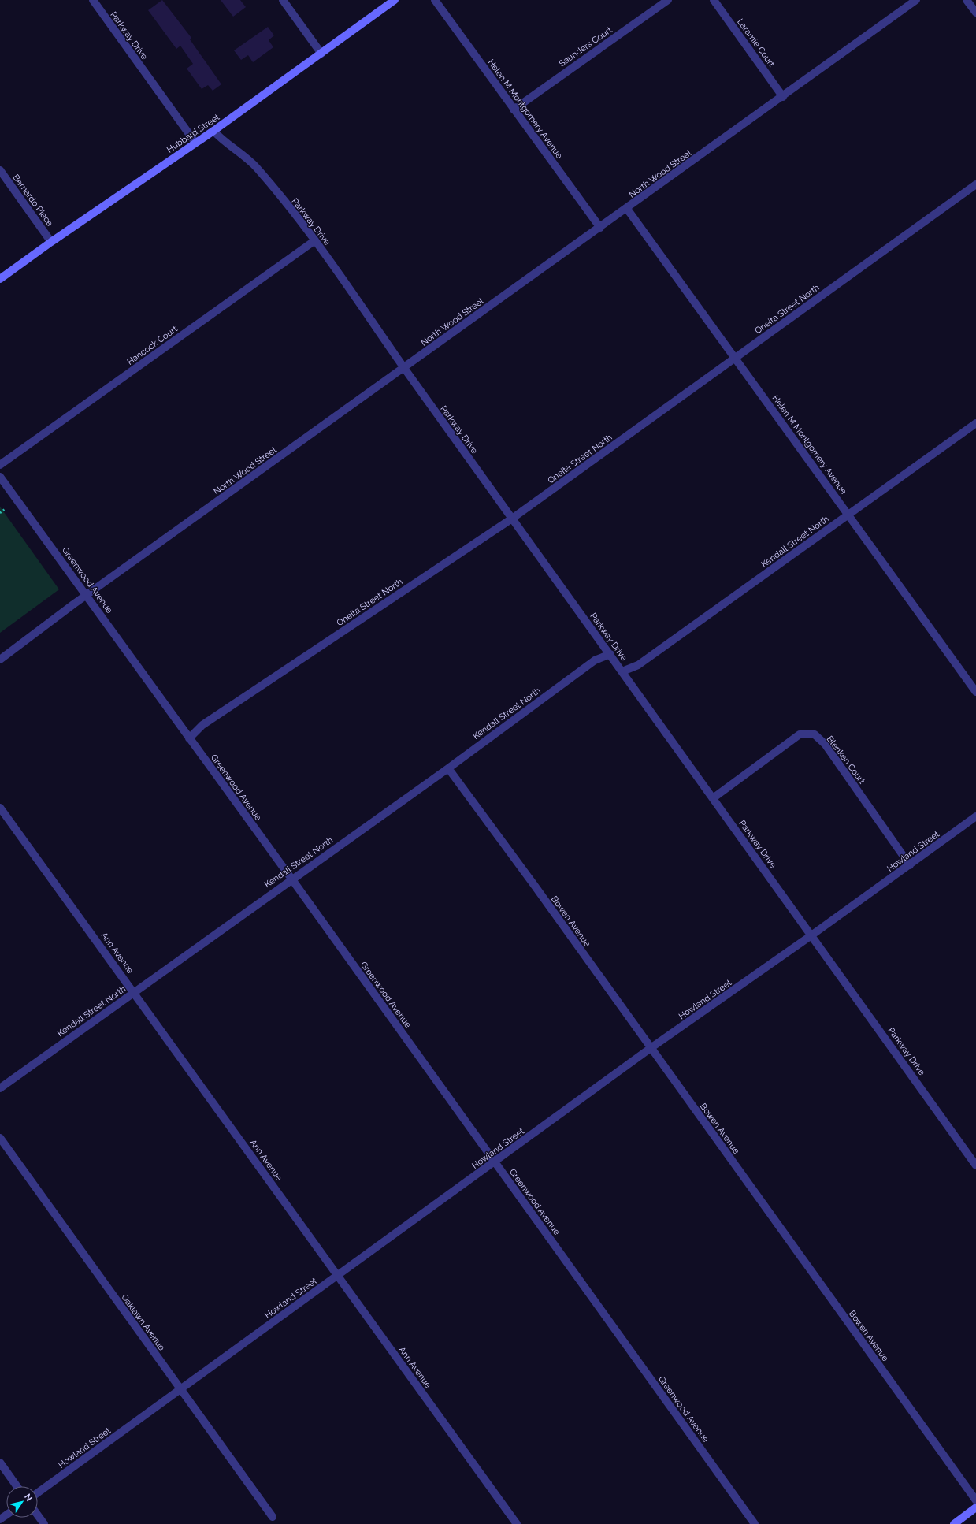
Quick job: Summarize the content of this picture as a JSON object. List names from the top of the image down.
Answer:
{
  "streets": {
    "street": [
      "Parkway Drive",
      "Laramie Court",
      "Saunders Court",
      "Helen M Montgomery Avenue",
      "Hubbard Street",
      "North Wood Street",
      "Bernardo Place",
      "Oneita Street North",
      "Hancock Court",
      "Kendall Street North",
      "Greenwood Avenue",
      "Blenken Court",
      "Howland Street",
      "Bowen Avenue",
      "Ann Avenue",
      "Oaklawn Avenue"
    ]
  },
  "crossings": [
    ["Parkway Drive", "Hubbard Street"],
    ["Parkway Drive", "North Wood Street"],
    ["Parkway Drive", "Oneita Street North"],
    ["Parkway Drive", "Hancock Court"],
    ["Parkway Drive", "Kendall Street North"],
    ["Parkway Drive", "Blenken Court"],
    ["Parkway Drive", "Howland Street"],
    ["Laramie Court", "North Wood Street"],
    ["Saunders Court", "Helen M Montgomery Avenue"],
    ["Helen M Montgomery Avenue", "North Wood Street"],
    ["Helen M Montgomery Avenue", "Oneita Street North"],
    ["Helen M Montgomery Avenue", "Kendall Street North"],
    ["Hubbard Street", "Bernardo Place"],
    ["North Wood Street", "Greenwood Avenue"],
    ["Oneita Street North", "Greenwood Avenue"],
    ["Kendall Street North", "Greenwood Avenue"],
    ["Kendall Street North", "Bowen Avenue"],
    ["Kendall Street North", "Ann Avenue"],
    ["Greenwood Avenue", "Howland Street"],
    ["Blenken Court", "Howland Street"],
    ["Howland Street", "Bowen Avenue"],
    ["Howland Street", "Ann Avenue"],
    ["Howland Street", "Oaklawn Avenue"]
  ],
  "north": "top right"
}
